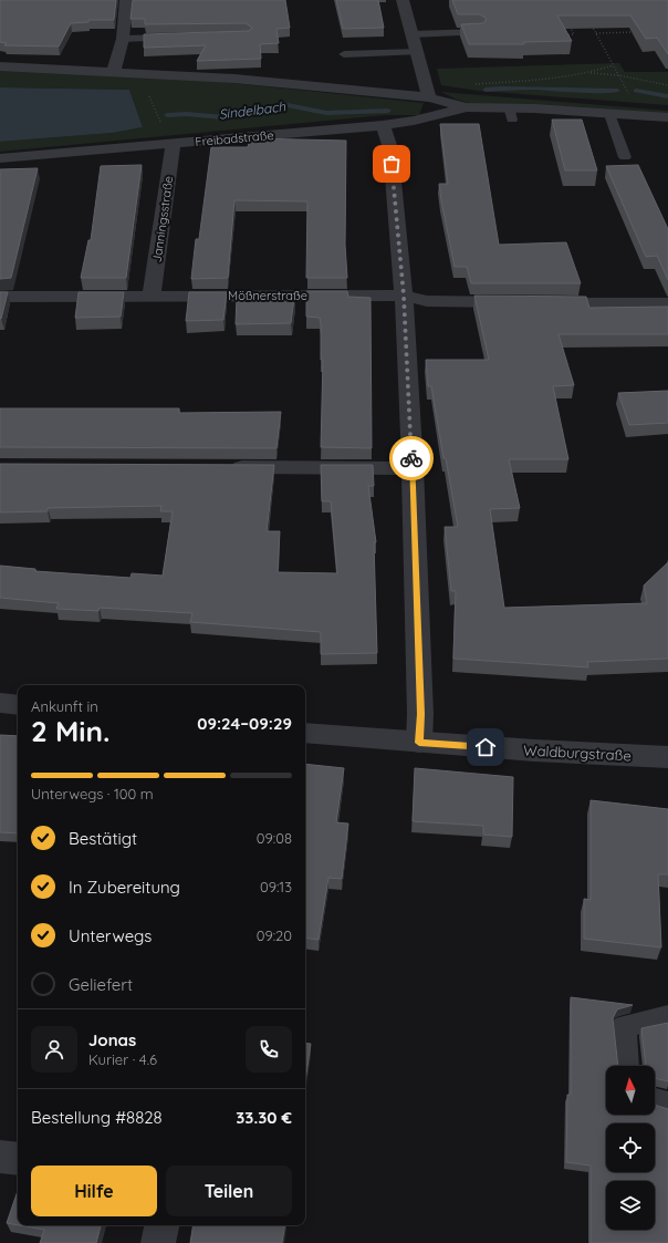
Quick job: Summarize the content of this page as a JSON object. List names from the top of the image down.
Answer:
{
  "streets": {
    "street": [
      "Freibadstraße",
      "Janningsstraße",
      "Mößnerstraße",
      "Waldburgstraße"
    ]
  },
  "crossings": [
    ["Freibadstraße", "Janningsstraße"],
    ["Janningsstraße", "Mößnerstraße"]
  ],
  "water": ["Sindelbach"],
  "north": "top",
  "page": {
    "heading": ["2 Min.", "Ankunft in", "09:24–09:29"],
    "panel": [
      "Jonas",
      "Kurier · 4.6",
      "Bestellung #8828",
      "33.30 €"
    ],
    "bar": "Unterwegs · 100 m",
    "list": [
      ["Bestätigt", "09:08"],
      ["In Zubereitung", "09:13"],
      ["Unterwegs", "09:20"],
      "Geliefert"
    ],
    "buttons": ["Hilfe", "Teilen"]
  }
}
